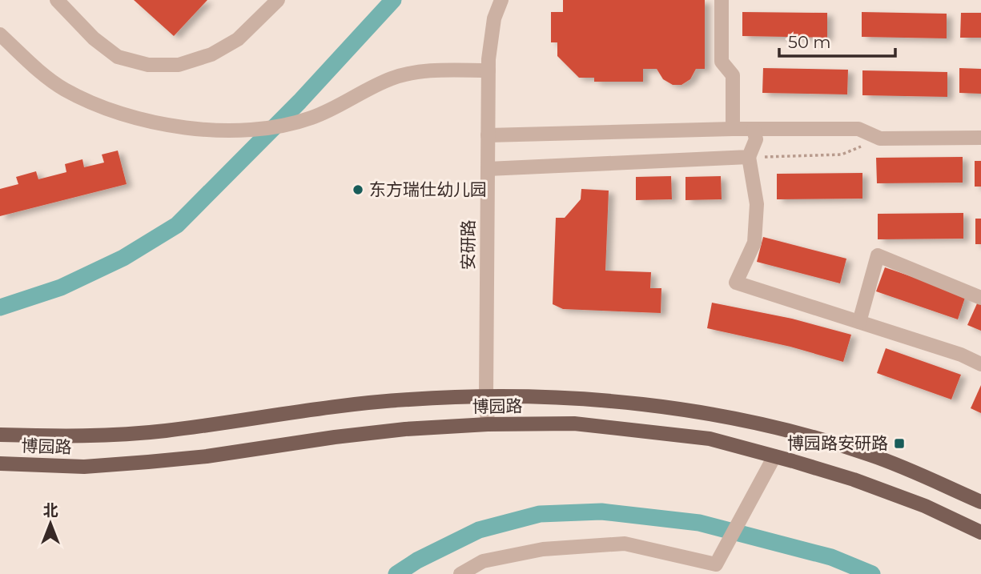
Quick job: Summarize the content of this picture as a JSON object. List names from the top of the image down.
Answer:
{
  "streets": {
    "main road": ["博园路"],
    "street": ["安研路"]
  },
  "crossings": [
    ["安研路", "博园路"]
  ],
  "places": {
    "other": ["东方瑞仕幼儿园"],
    "transit": ["博园路安研路"]
  },
  "scale_bar": "50 m",
  "north": "top"
}
